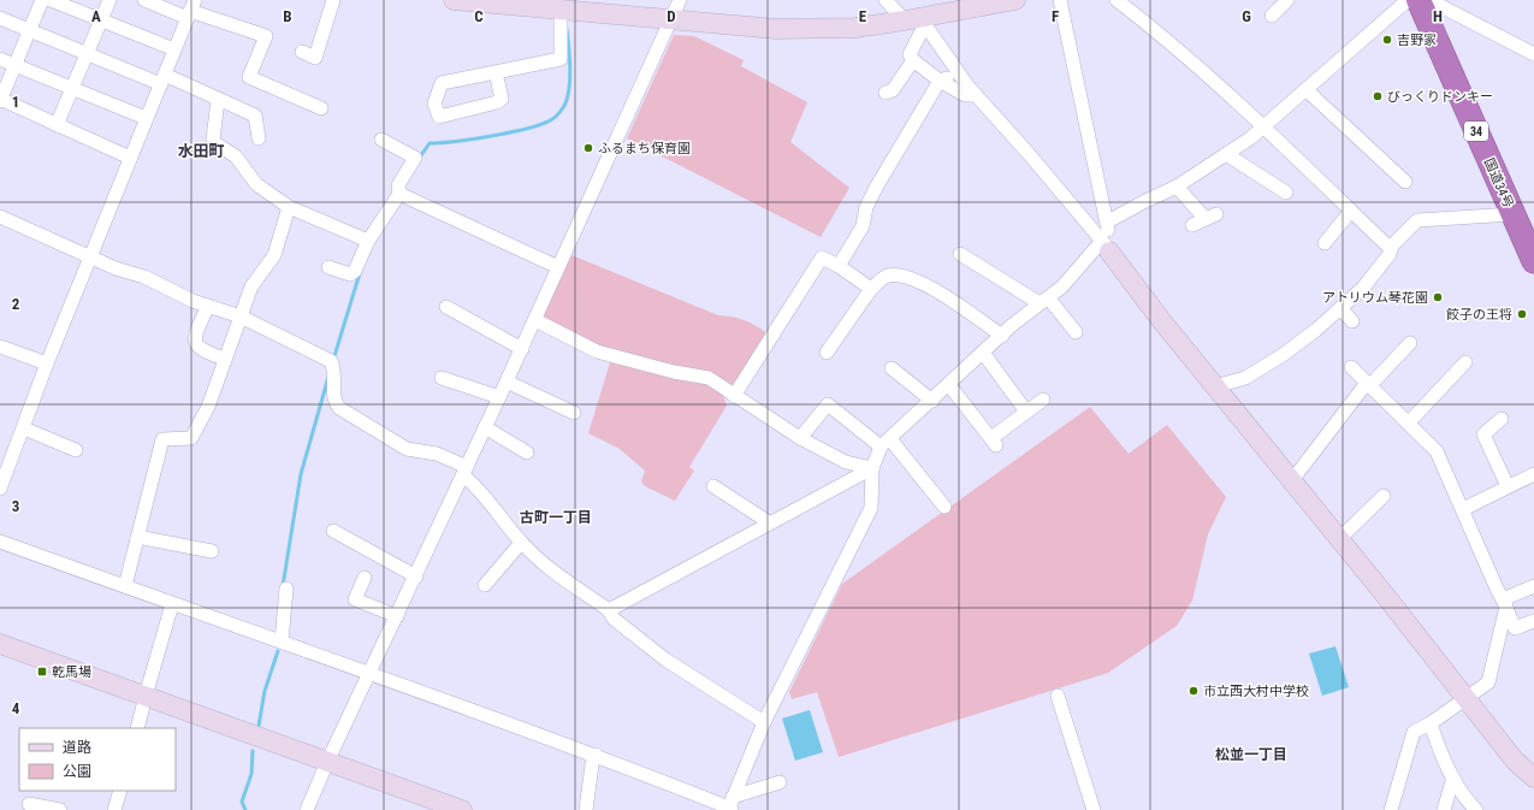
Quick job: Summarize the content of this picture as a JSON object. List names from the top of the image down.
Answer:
{
  "streets": {
    "highway": ["34", "国道34号"]
  },
  "districts": ["水田町", "古町一丁目", "松並一丁目"],
  "places": {
    "other": [
      "吉野家",
      "びっくりドンキー",
      "ふるまち保育園",
      "アトリウム琴花園",
      "餃子の王将",
      "市立西大村中学校"
    ],
    "transit": ["乾馬場"]
  },
  "legend": ["道路", "公園"],
  "grid": {
    "columns": [
      "A",
      "B",
      "C",
      "D",
      "E",
      "F",
      "G",
      "H"
    ],
    "rows": [
      "1",
      "2",
      "3",
      "4"
    ]
  }
}
